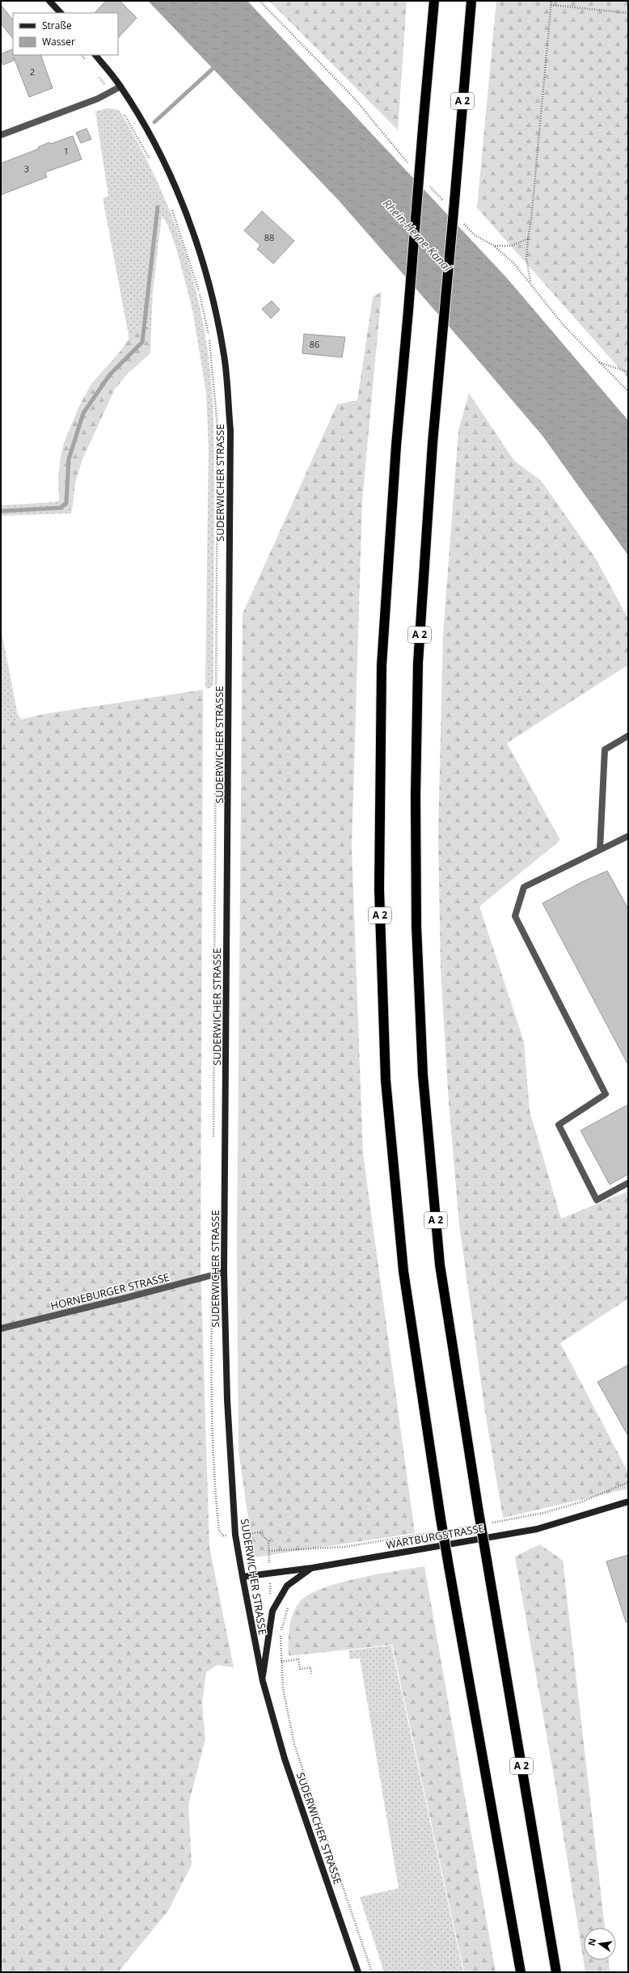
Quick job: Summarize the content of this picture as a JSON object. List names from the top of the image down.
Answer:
{
  "streets": {
    "highway": ["A 2"],
    "main road": ["SUDERWICHER STRASSE", "WARTBURGSTRASSE"],
    "street": ["HORNEBURGER STRASSE"]
  },
  "crossings": [
    ["SUDERWICHER STRASSE", "HORNEBURGER STRASSE"],
    ["SUDERWICHER STRASSE", "WARTBURGSTRASSE"]
  ],
  "water": ["Rhein-Herne-Kanal"],
  "house_numbers": [
    "2",
    "1",
    "3",
    "88",
    "86"
  ],
  "legend": ["Straße", "Wasser"],
  "north": "left"
}
